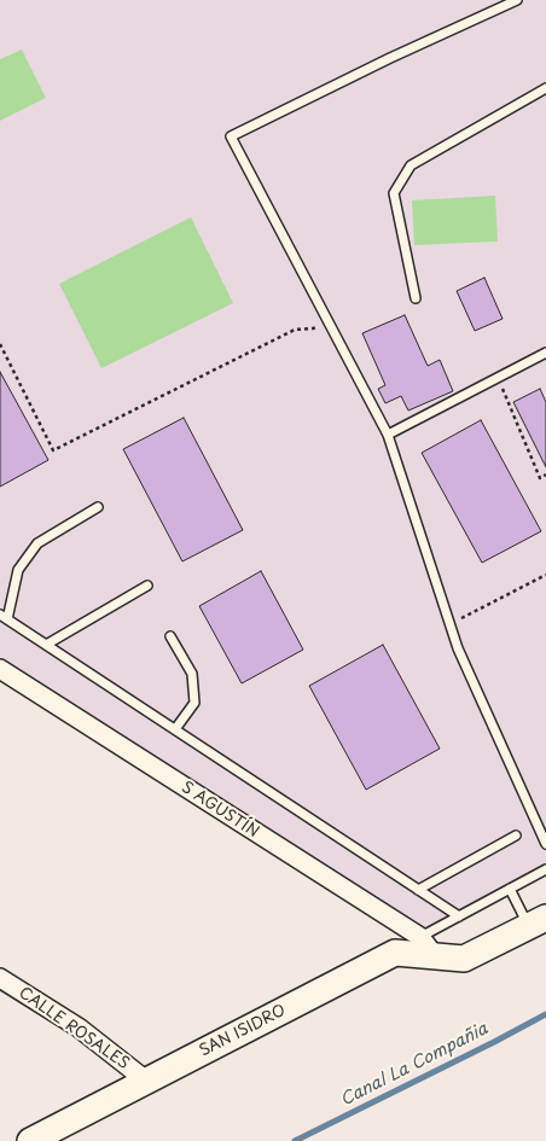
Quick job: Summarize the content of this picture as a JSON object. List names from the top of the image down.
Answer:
{
  "streets": {
    "main road": ["SAN ISIDRO"],
    "street": ["S AGUSTÍN", "CALLE ROSALES"]
  },
  "crossings": [
    ["S AGUSTÍN", "SAN ISIDRO"],
    ["CALLE ROSALES", "SAN ISIDRO"]
  ],
  "water": ["Canal La Compañia"]
}
